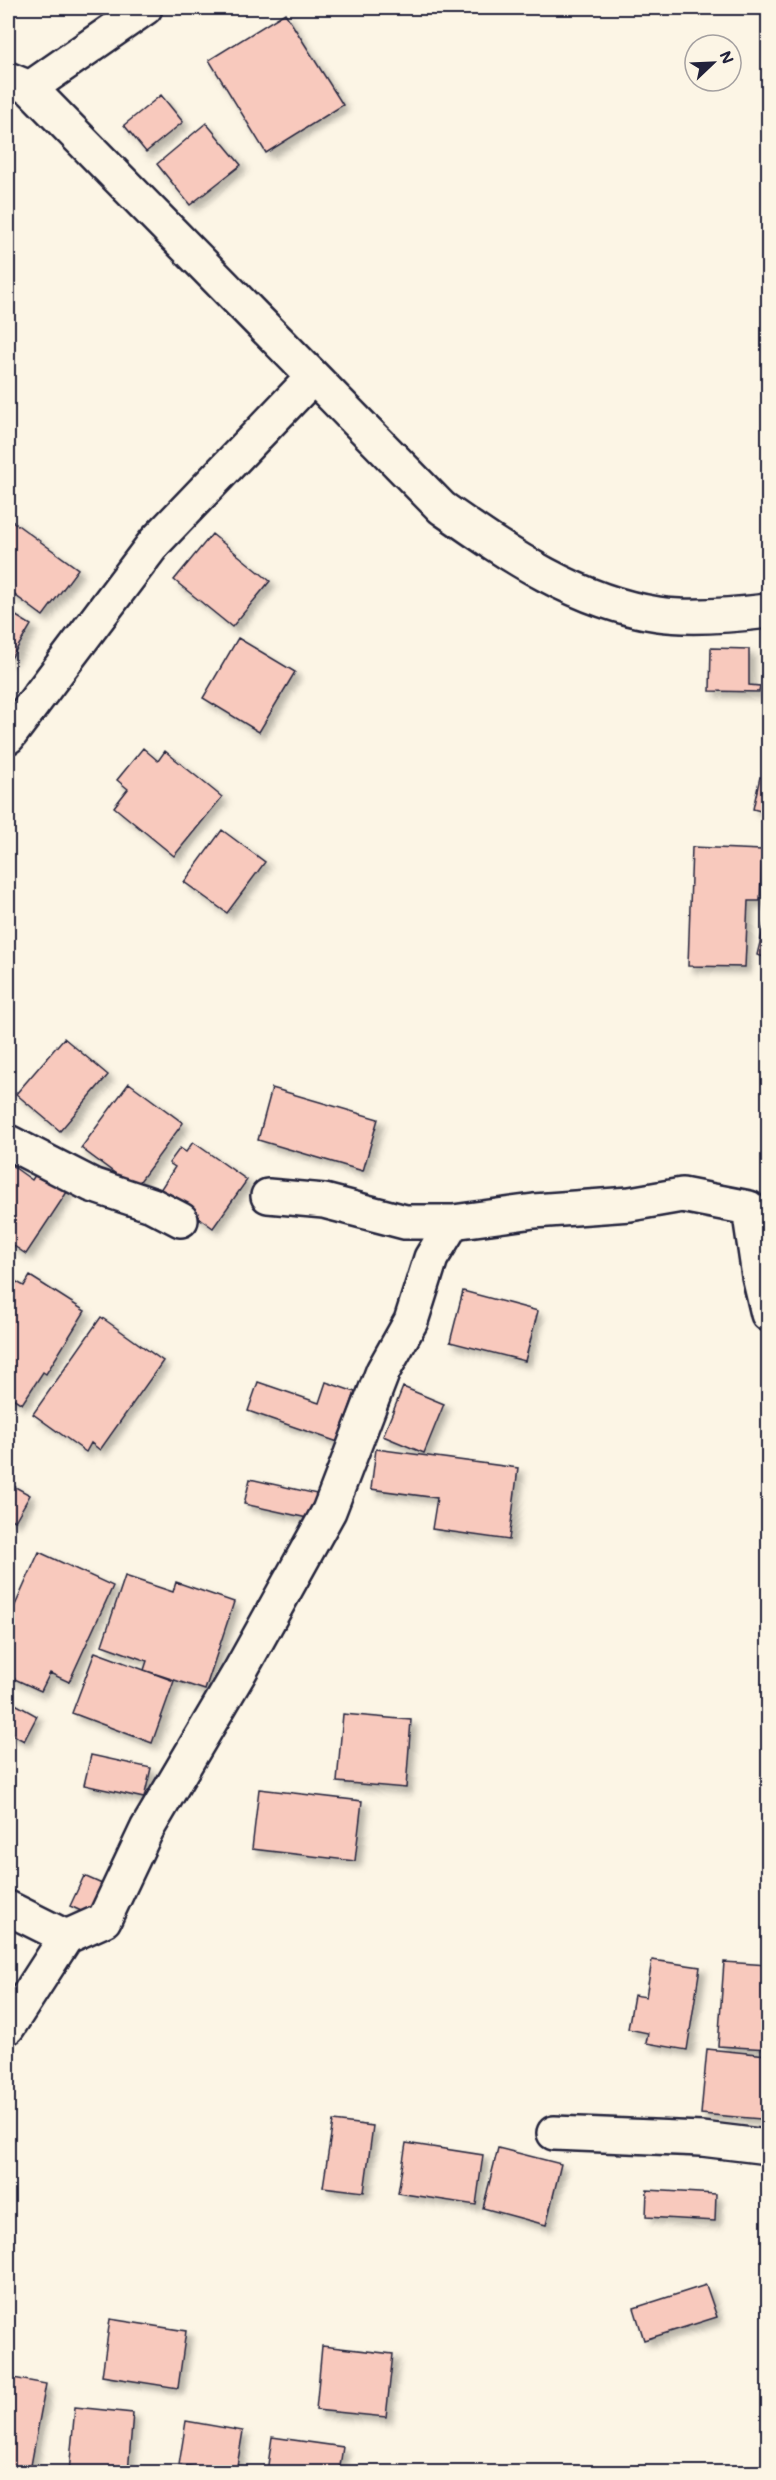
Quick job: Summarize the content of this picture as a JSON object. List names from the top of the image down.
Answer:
{
  "north": "top right"
}
